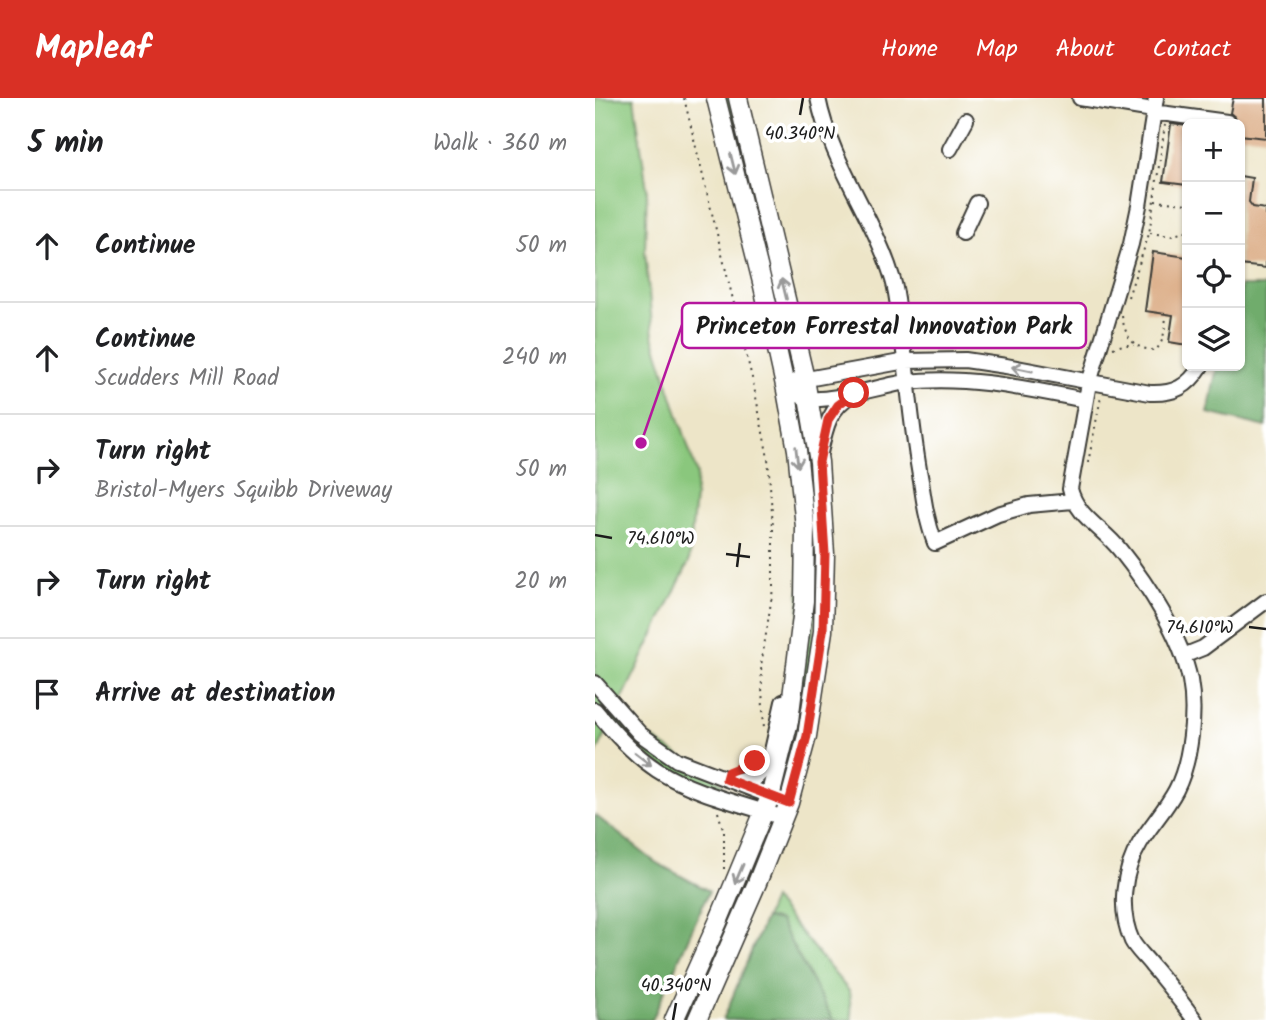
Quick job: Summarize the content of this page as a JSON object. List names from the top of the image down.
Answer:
{
  "places": ["Princeton Forrestal Innovation Park"],
  "page": {
    "header": "Mapleaf",
    "nav": [
      "Home",
      "Map",
      "About",
      "Contact"
    ],
    "heading": ["5 min", "Walk · 360 m"],
    "map_buttons": ["+", "−"],
    "list": [
      ["Continue", "50 m"],
      ["Continue", "Scudders Mill Road", "240 m"],
      ["Turn right", "Bristol-Myers Squibb Driveway", "50 m"],
      ["Turn right", "20 m"],
      "Arrive at destination"
    ]
  },
  "coordinates": ["40.340°N", "74.610°W"]
}
